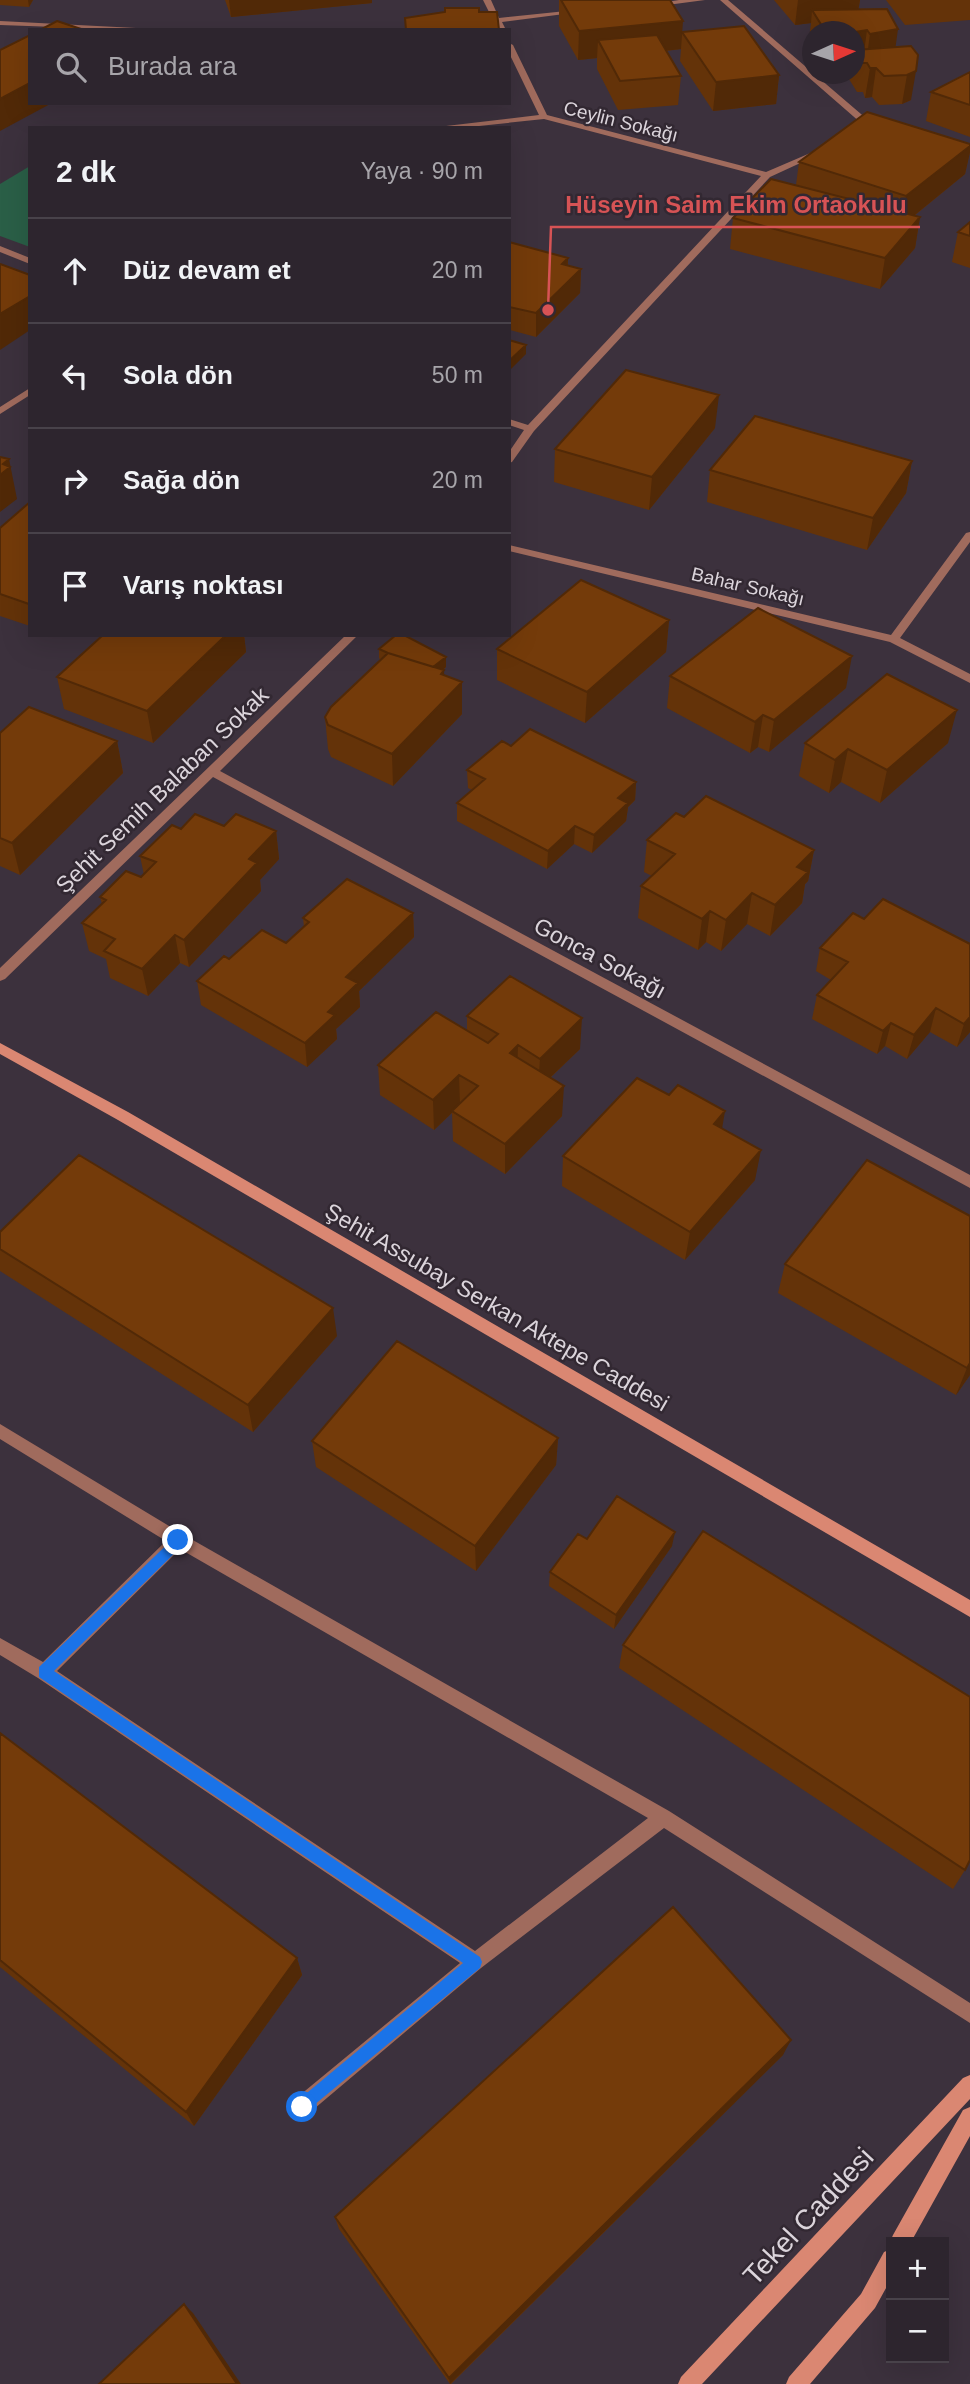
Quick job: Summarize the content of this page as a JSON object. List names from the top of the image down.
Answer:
{
  "streets": {
    "street": [
      "Ceylin Sokağı",
      "Bahar Sokağı",
      "Şehit Semih Balaban Sokak",
      "Gonca Sokağı",
      "Şehit Assubay Serkan Aktepe Caddesi",
      "Tekel Caddesi"
    ]
  },
  "crossings": [
    ["Şehit Semih Balaban Sokak", "Gonca Sokağı"]
  ],
  "places": ["Hüseyin Saim Ekim Ortaokulu"],
  "north": "right",
  "page": {
    "search": "Burada ara",
    "heading": ["2 dk", "Yaya · 90 m"],
    "list": [
      ["Düz devam et", "20 m"],
      ["Sola dön", "50 m"],
      ["Sağa dön", "20 m"],
      "Varış noktası"
    ],
    "map_buttons": ["+", "−"]
  }
}
